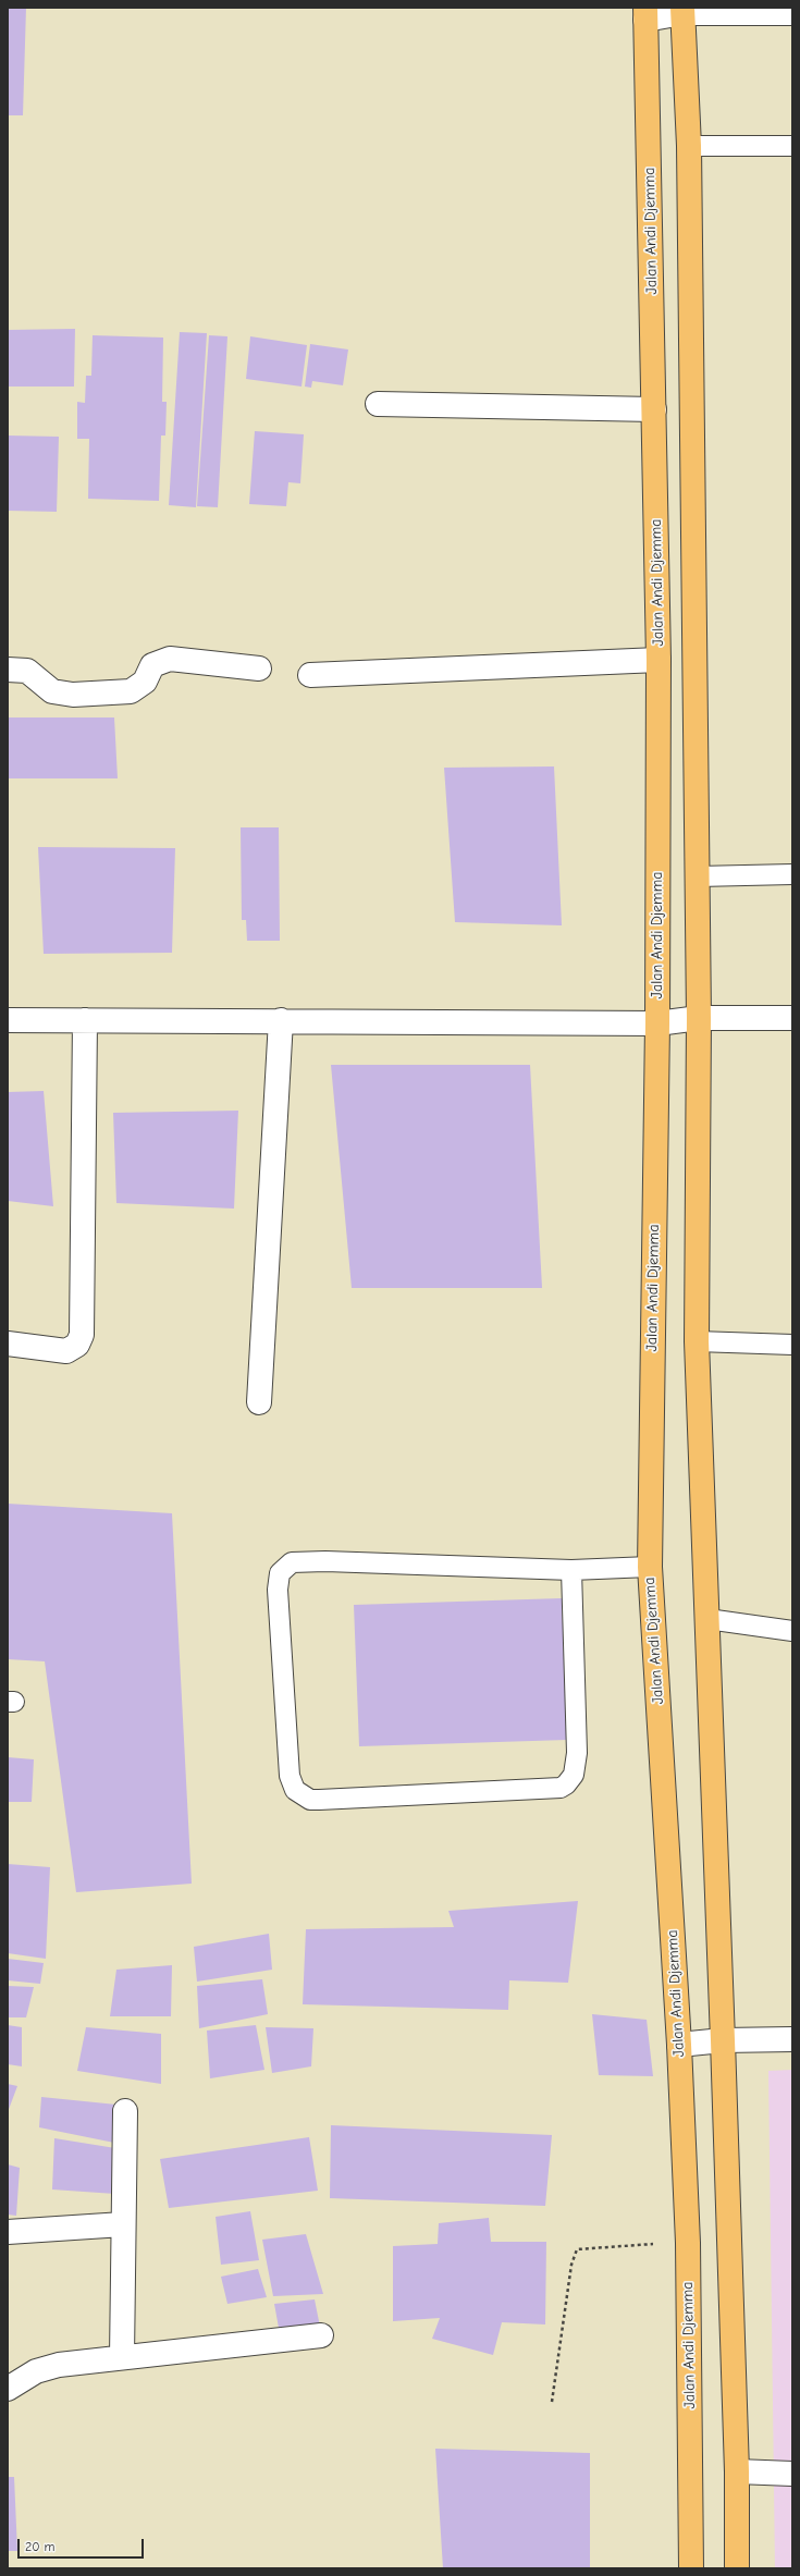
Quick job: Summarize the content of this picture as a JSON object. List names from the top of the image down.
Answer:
{
  "streets": {
    "highway": ["Jalan Andi Djemma"]
  },
  "scale_bar": "20 m"
}
